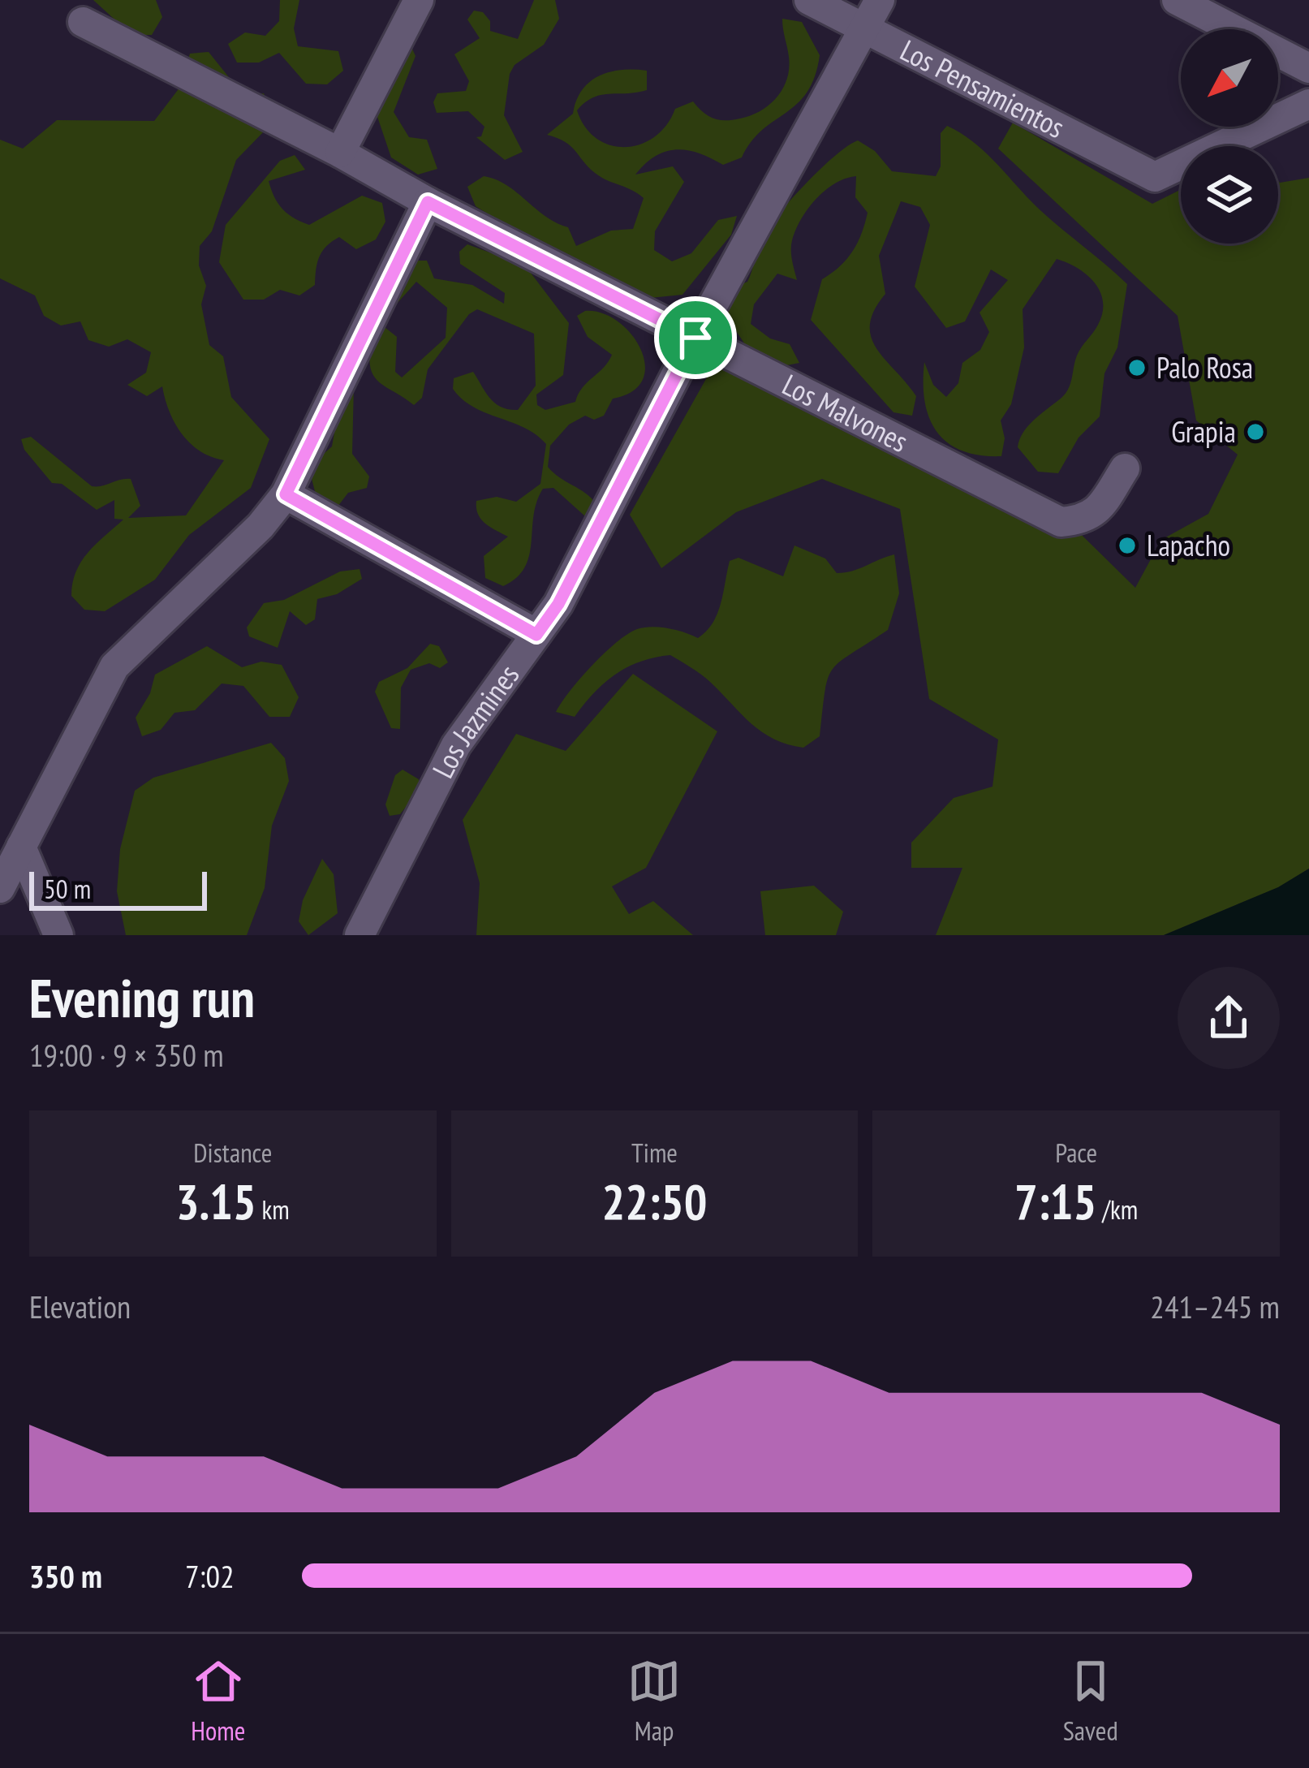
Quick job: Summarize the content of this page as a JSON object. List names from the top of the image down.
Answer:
{
  "streets": {
    "street": ["Los Pensamientos", "Los Malvones", "Los Jazmines"]
  },
  "crossings": [
    ["Los Pensamientos", "Los Jazmines"],
    ["Los Malvones", "Los Jazmines"]
  ],
  "places": ["Palo Rosa", "Grapia", "Lapacho"],
  "scale_bar": "50 m",
  "north": "bottom left",
  "page": {
    "scale": "50 m",
    "heading": ["Evening run", "19:00 · 9 × 350 m"],
    "stats": [
      ["Distance", "3.15 km"],
      ["Time", "22:50"],
      ["Pace", "7:15 /km"]
    ],
    "chart": ["Elevation", "241–245 m"],
    "list": [
      {
        "name": "350 m",
        "note": "7:02"
      }
    ],
    "tabs": ["Home", "Map", "Saved"]
  }
}
